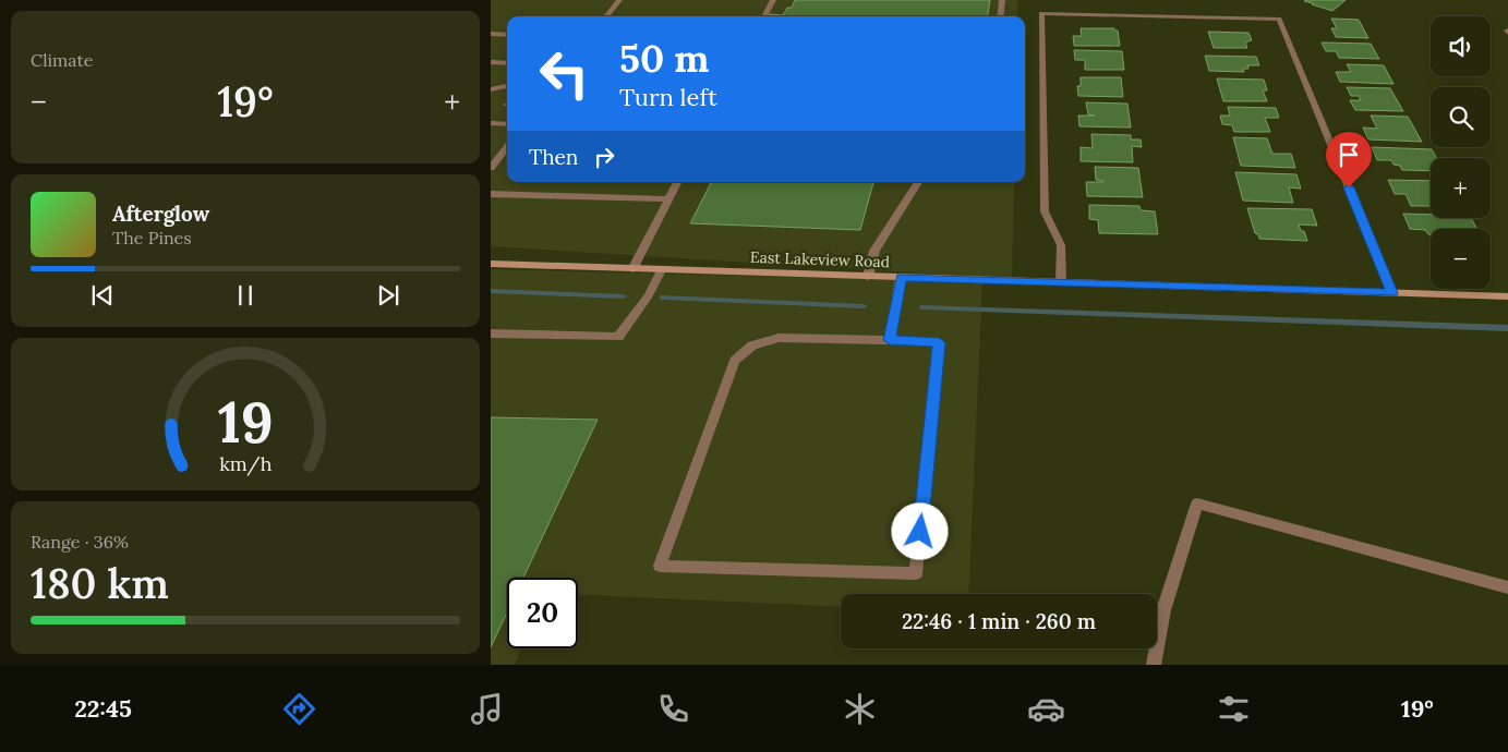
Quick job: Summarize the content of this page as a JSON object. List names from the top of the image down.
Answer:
{
  "streets": {
    "street": ["East Lakeview Road"]
  },
  "page": {
    "tile": [
      "Climate",
      ["Range · 36%", "180 km"]
    ],
    "map_buttons": ["+", "−"],
    "turn": ["50 m", "Turn left"],
    "heat": ["−", "19°", "+"],
    "then": "Then",
    "song": ["Afterglow", "The Pines"],
    "limit": "20",
    "trip": "22:46 · 1 min · 260 m",
    "tabs": ["22:45", "19°"],
    "gauge": ["19", "km/h"]
  }
}
